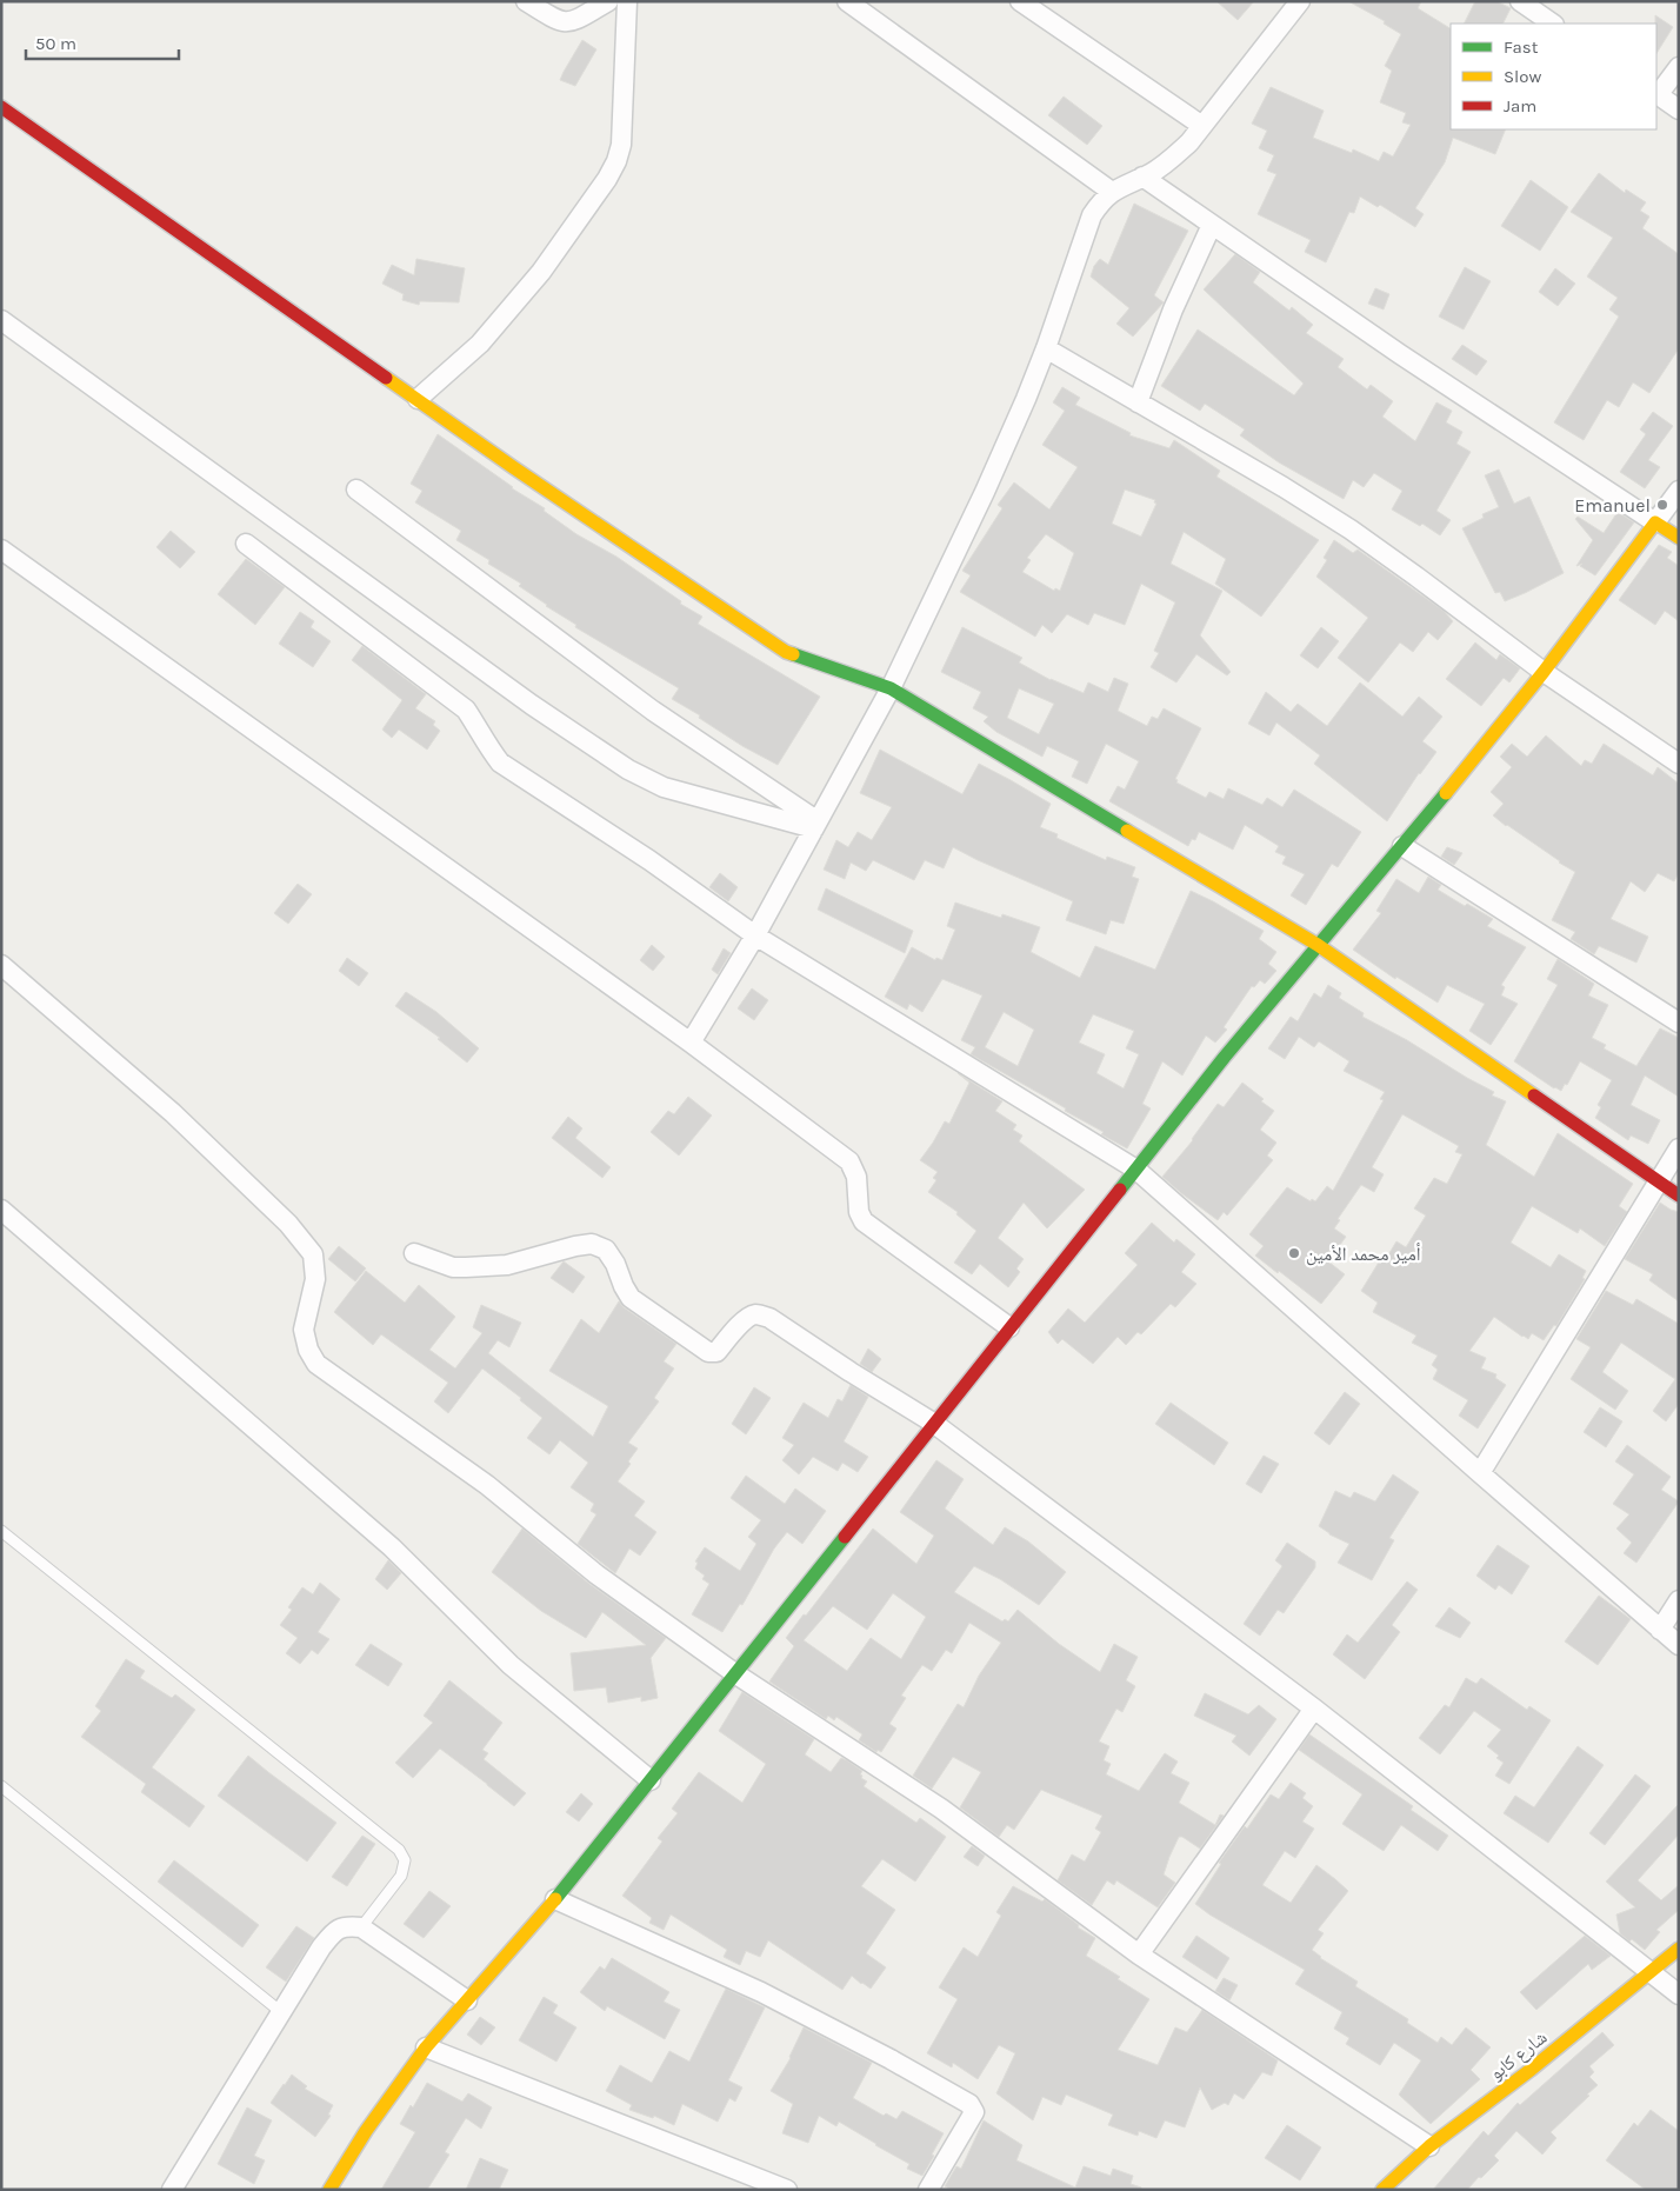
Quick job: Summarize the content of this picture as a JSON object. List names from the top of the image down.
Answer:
{
  "streets": {
    "street": ["شارع كابو"]
  },
  "places": ["Emanuel", "أمير محمد الأمين"],
  "legend": ["Fast", "Slow", "Jam"],
  "scale_bar": "50 m"
}
